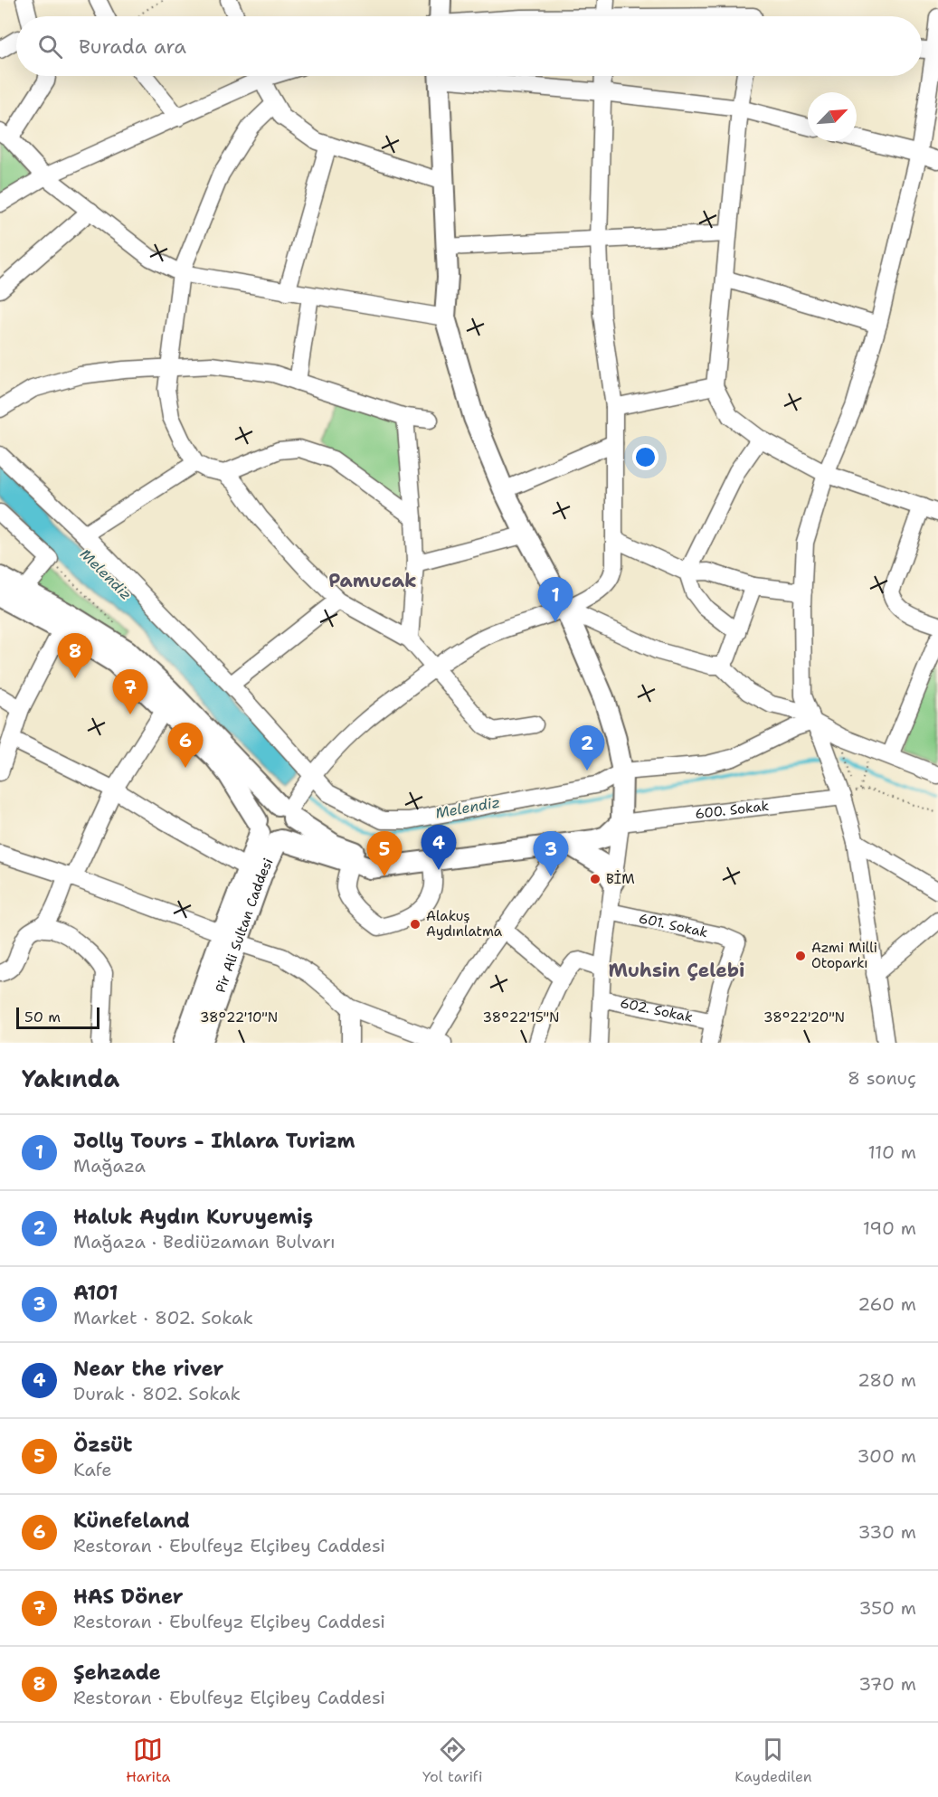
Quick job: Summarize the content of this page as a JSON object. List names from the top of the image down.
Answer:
{
  "streets": {
    "main road": ["Pir Ali Sultan Caddesi"],
    "street": ["600. Sokak", "601. Sokak", "602. Sokak"]
  },
  "crossings": [
    ["601. Sokak", "602. Sokak"]
  ],
  "districts": ["Pamucak", "Muhsin Çelebi"],
  "water": ["Melendiz"],
  "places": ["BİM", "Alakuş Aydınlatma", "Azmi Milli Otoparkı"],
  "scale_bar": "50 m",
  "north": "top right",
  "page": {
    "search": "Burada ara",
    "pins": [
      "1",
      "8",
      "7",
      "6",
      "2",
      "4",
      "3",
      "5"
    ],
    "scale": "50 m",
    "heading": ["Yakında", "8 sonuç"],
    "list": [
      {
        "mark": "1",
        "name": "Jolly Tours - Ihlara Turizm",
        "note": "Mağaza",
        "value": "110 m"
      },
      {
        "mark": "2",
        "name": "Haluk Aydın Kuruyemiş",
        "note": "Mağaza · Bediüzaman Bulvarı",
        "value": "190 m"
      },
      {
        "mark": "3",
        "name": "A101",
        "note": "Market · 802. Sokak",
        "value": "260 m"
      },
      {
        "mark": "4",
        "name": "Near the river",
        "note": "Durak · 802. Sokak",
        "value": "280 m"
      },
      {
        "mark": "5",
        "name": "Özsüt",
        "note": "Kafe",
        "value": "300 m"
      },
      {
        "mark": "6",
        "name": "Künefeland",
        "note": "Restoran · Ebulfeyz Elçibey Caddesi",
        "value": "330 m"
      },
      {
        "mark": "7",
        "name": "HAS Döner",
        "note": "Restoran · Ebulfeyz Elçibey Caddesi",
        "value": "350 m"
      },
      {
        "mark": "8",
        "name": "Şehzade",
        "note": "Restoran · Ebulfeyz Elçibey Caddesi",
        "value": "370 m"
      }
    ],
    "nav": ["Harita", "Yol tarifi", "Kaydedilen"]
  },
  "coordinates": ["38°22'10\"N", "38°22'15\"N", "38°22'20\"N"]
}
